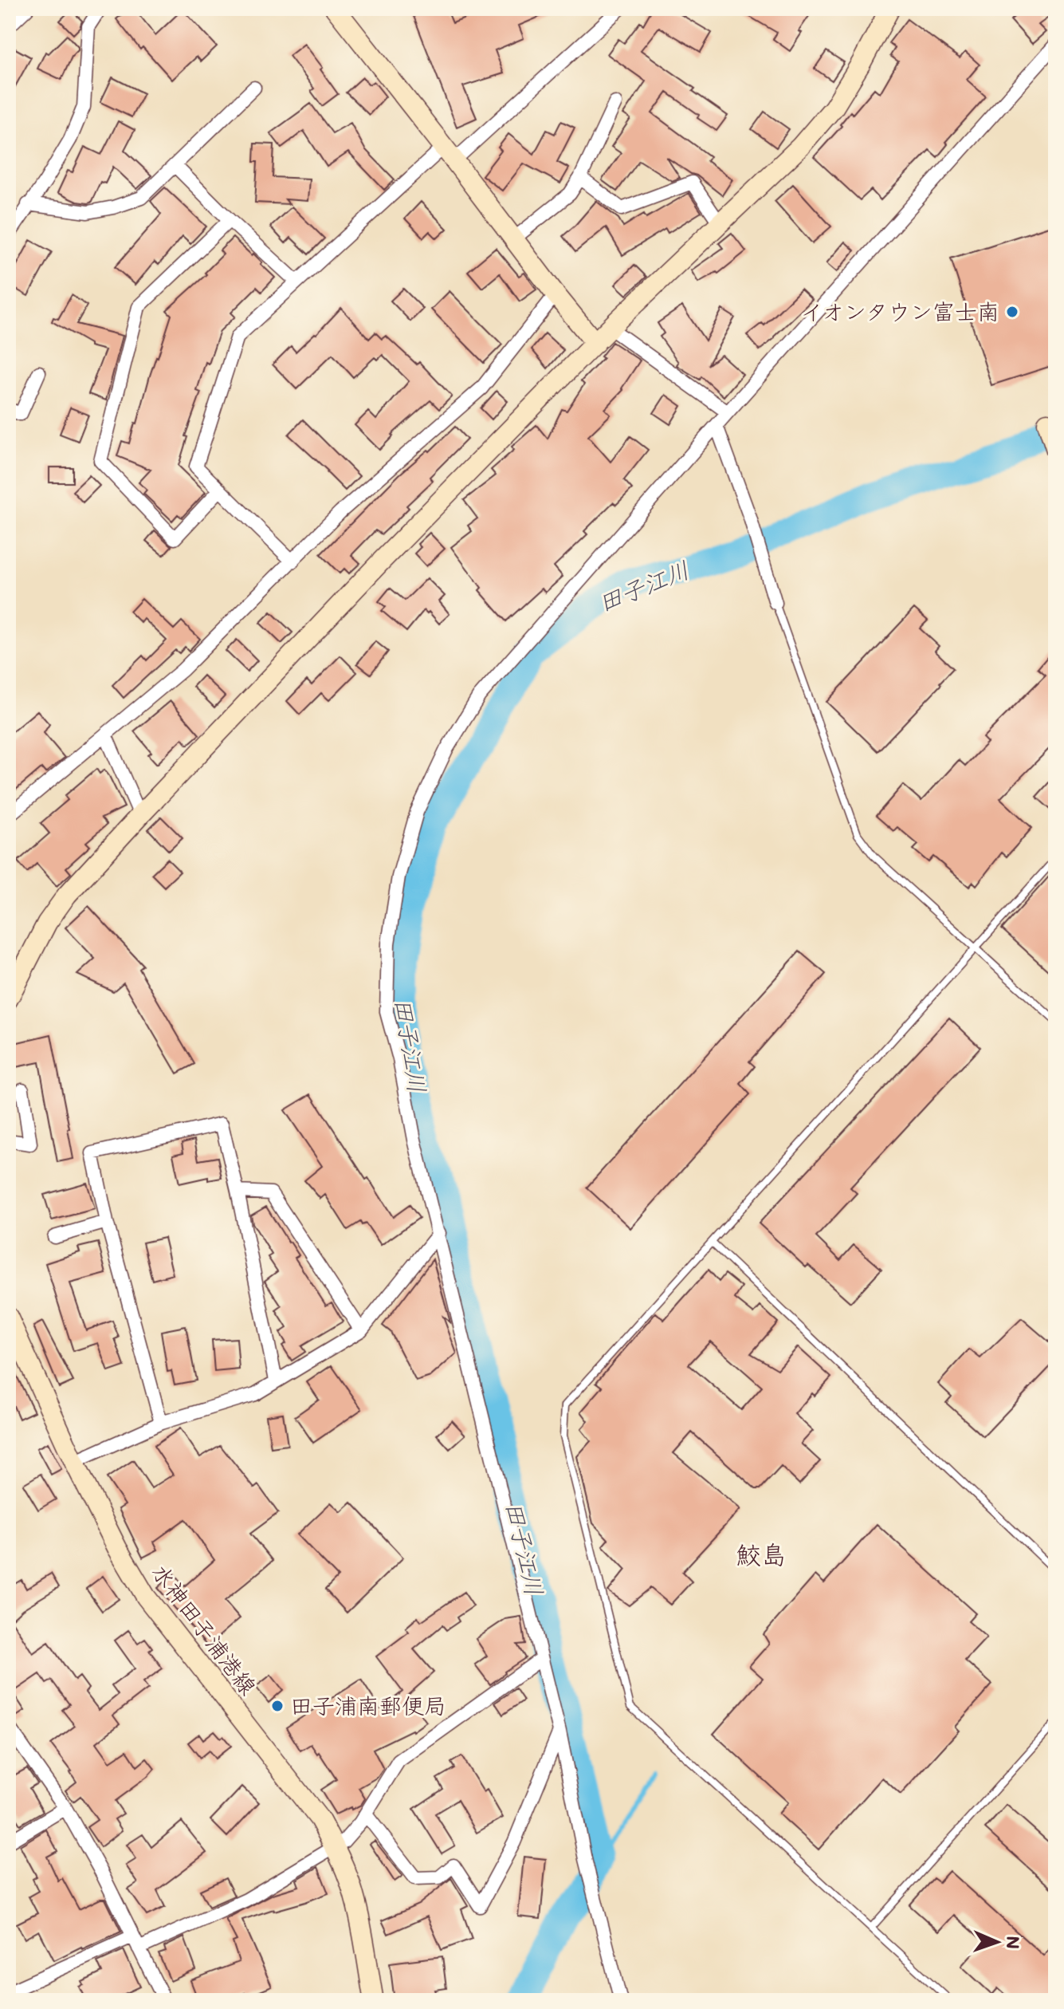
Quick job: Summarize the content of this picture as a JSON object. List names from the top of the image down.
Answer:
{
  "streets": {
    "street": ["水神田子浦港線"]
  },
  "districts": ["鮫島"],
  "water": ["田子江川"],
  "places": ["イオンタウン富士南", "田子浦南郵便局"],
  "north": "right"
}
